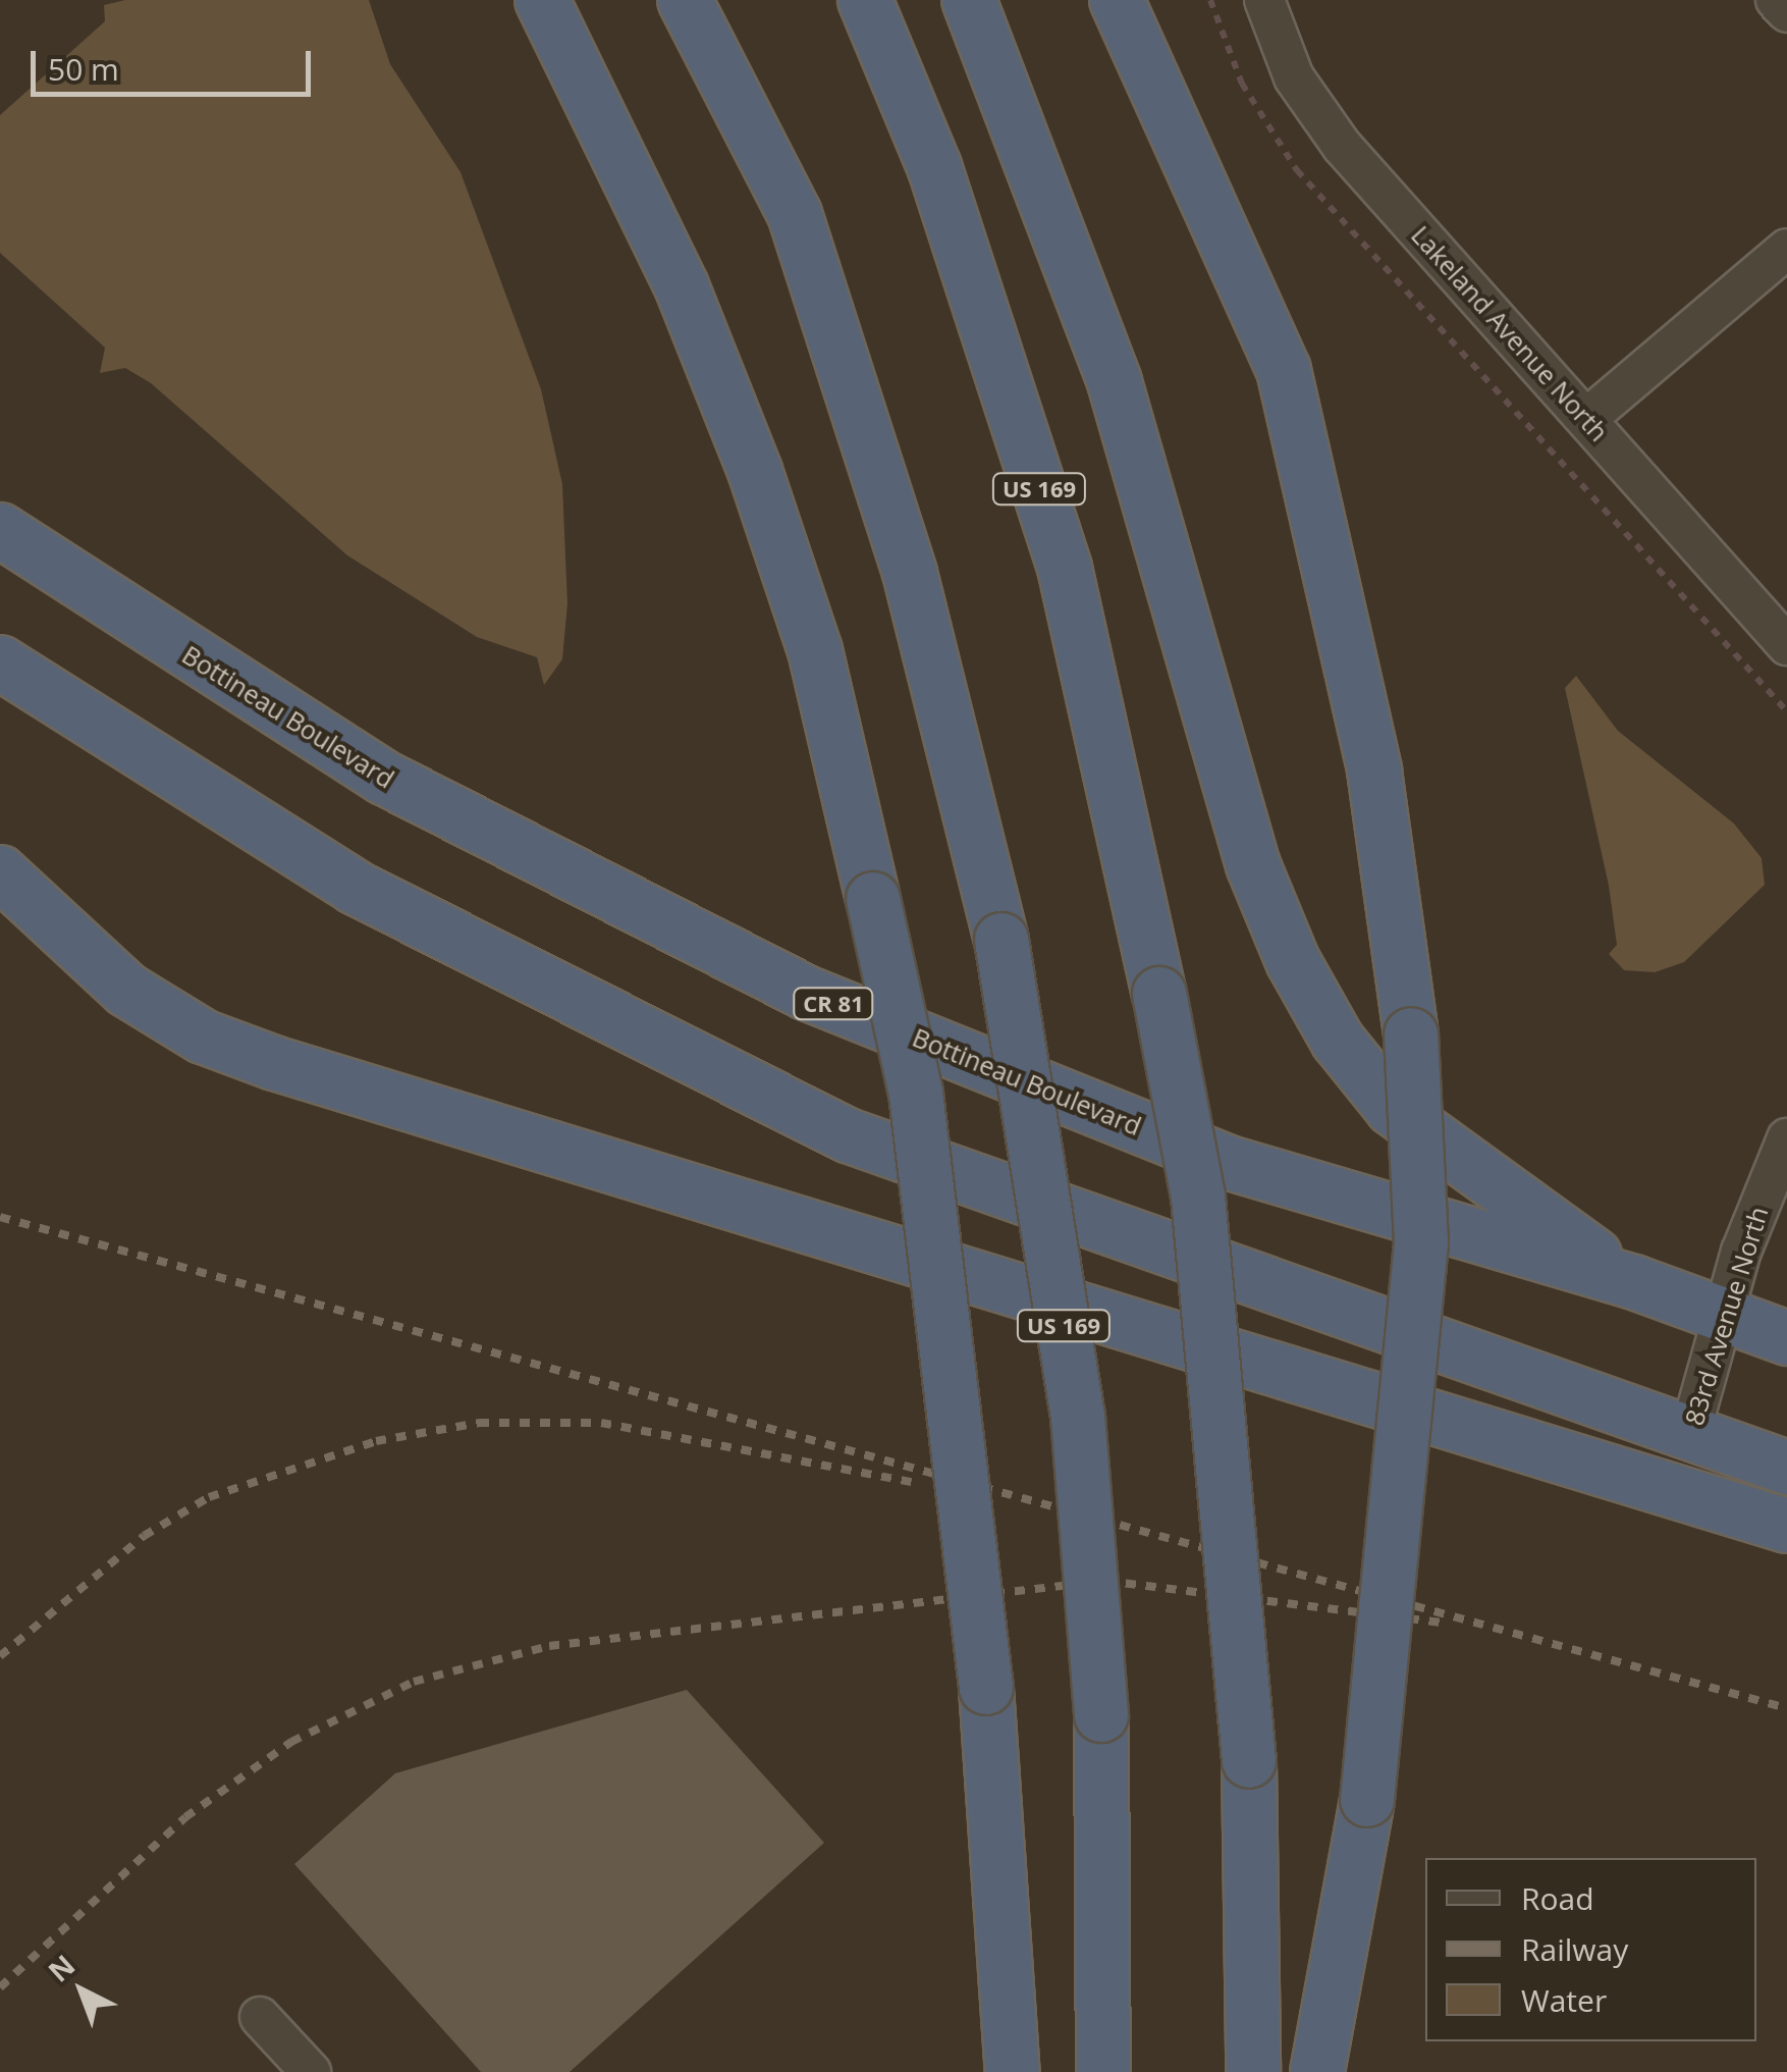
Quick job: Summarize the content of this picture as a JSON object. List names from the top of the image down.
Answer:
{
  "streets": {
    "highway": ["US 169", "Bottineau Boulevard", "CR 81"],
    "street": ["Lakeland Avenue North", "83rd Avenue North"]
  },
  "crossings": [
    ["Bottineau Boulevard", "83rd Avenue North"]
  ],
  "legend": ["Road", "Railway", "Water"],
  "scale_bar": "50 m",
  "north": "top left"
}
